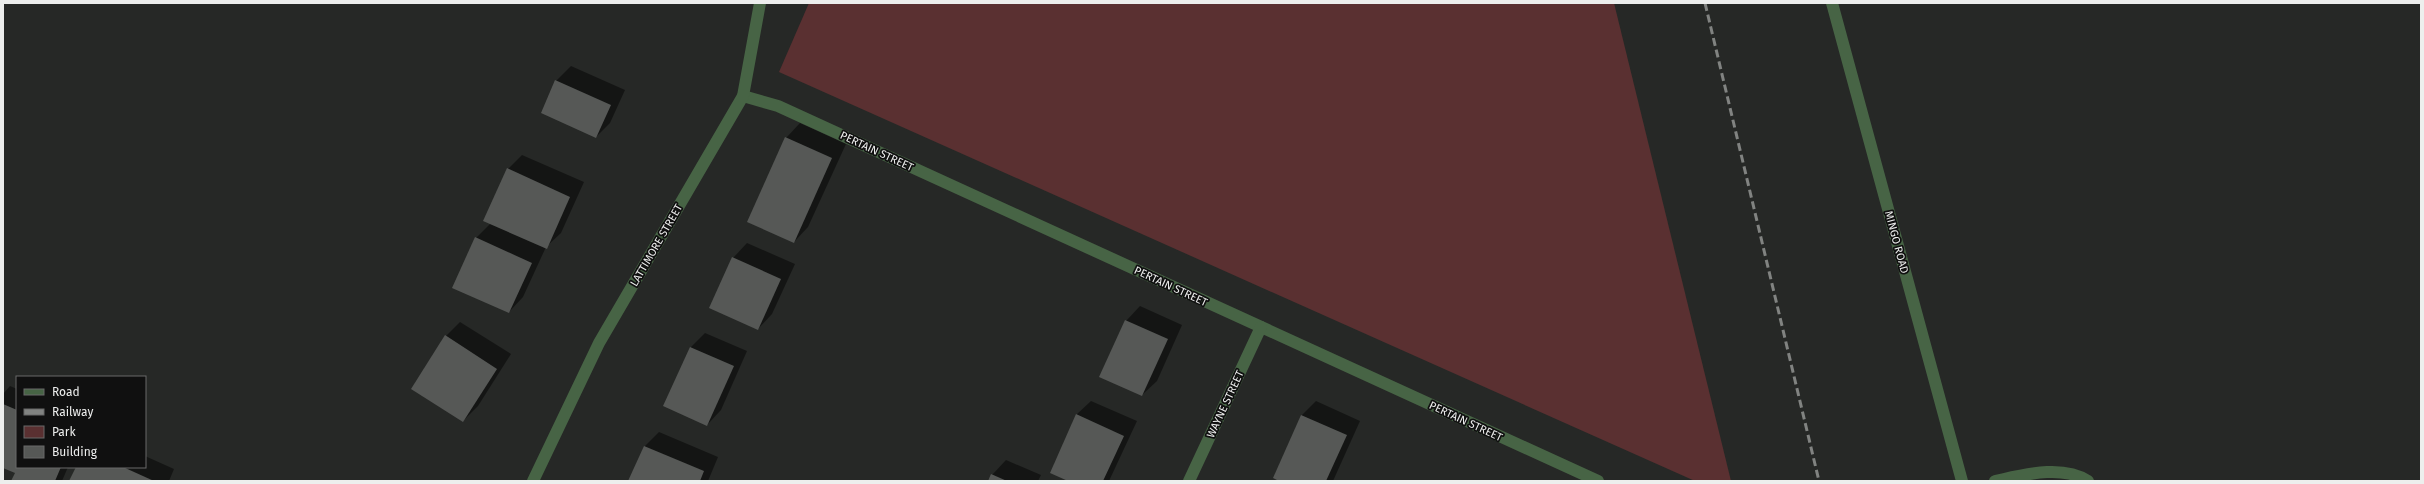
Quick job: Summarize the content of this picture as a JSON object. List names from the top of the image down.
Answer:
{
  "streets": {
    "street": [
      "PERTAIN STREET",
      "MINGO ROAD",
      "LATTIMORE STREET",
      "WAYNE STREET"
    ]
  },
  "crossings": [
    ["PERTAIN STREET", "LATTIMORE STREET"],
    ["PERTAIN STREET", "WAYNE STREET"]
  ],
  "legend": [
    "Road",
    "Railway",
    "Park",
    "Building"
  ]
}
